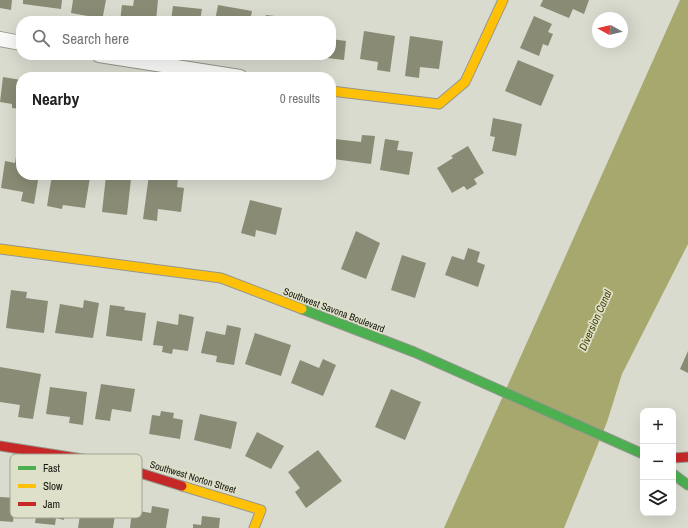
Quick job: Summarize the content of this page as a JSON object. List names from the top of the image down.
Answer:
{
  "streets": {
    "street": ["Southwest Savona Boulevard", "Southwest Norton Street"]
  },
  "water": ["Diversion Canal"],
  "legend": ["Fast", "Slow", "Jam"],
  "north": "left",
  "page": {
    "search": "Search here",
    "heading": ["Nearby", "0 results"],
    "map_buttons": ["+", "−"]
  }
}
